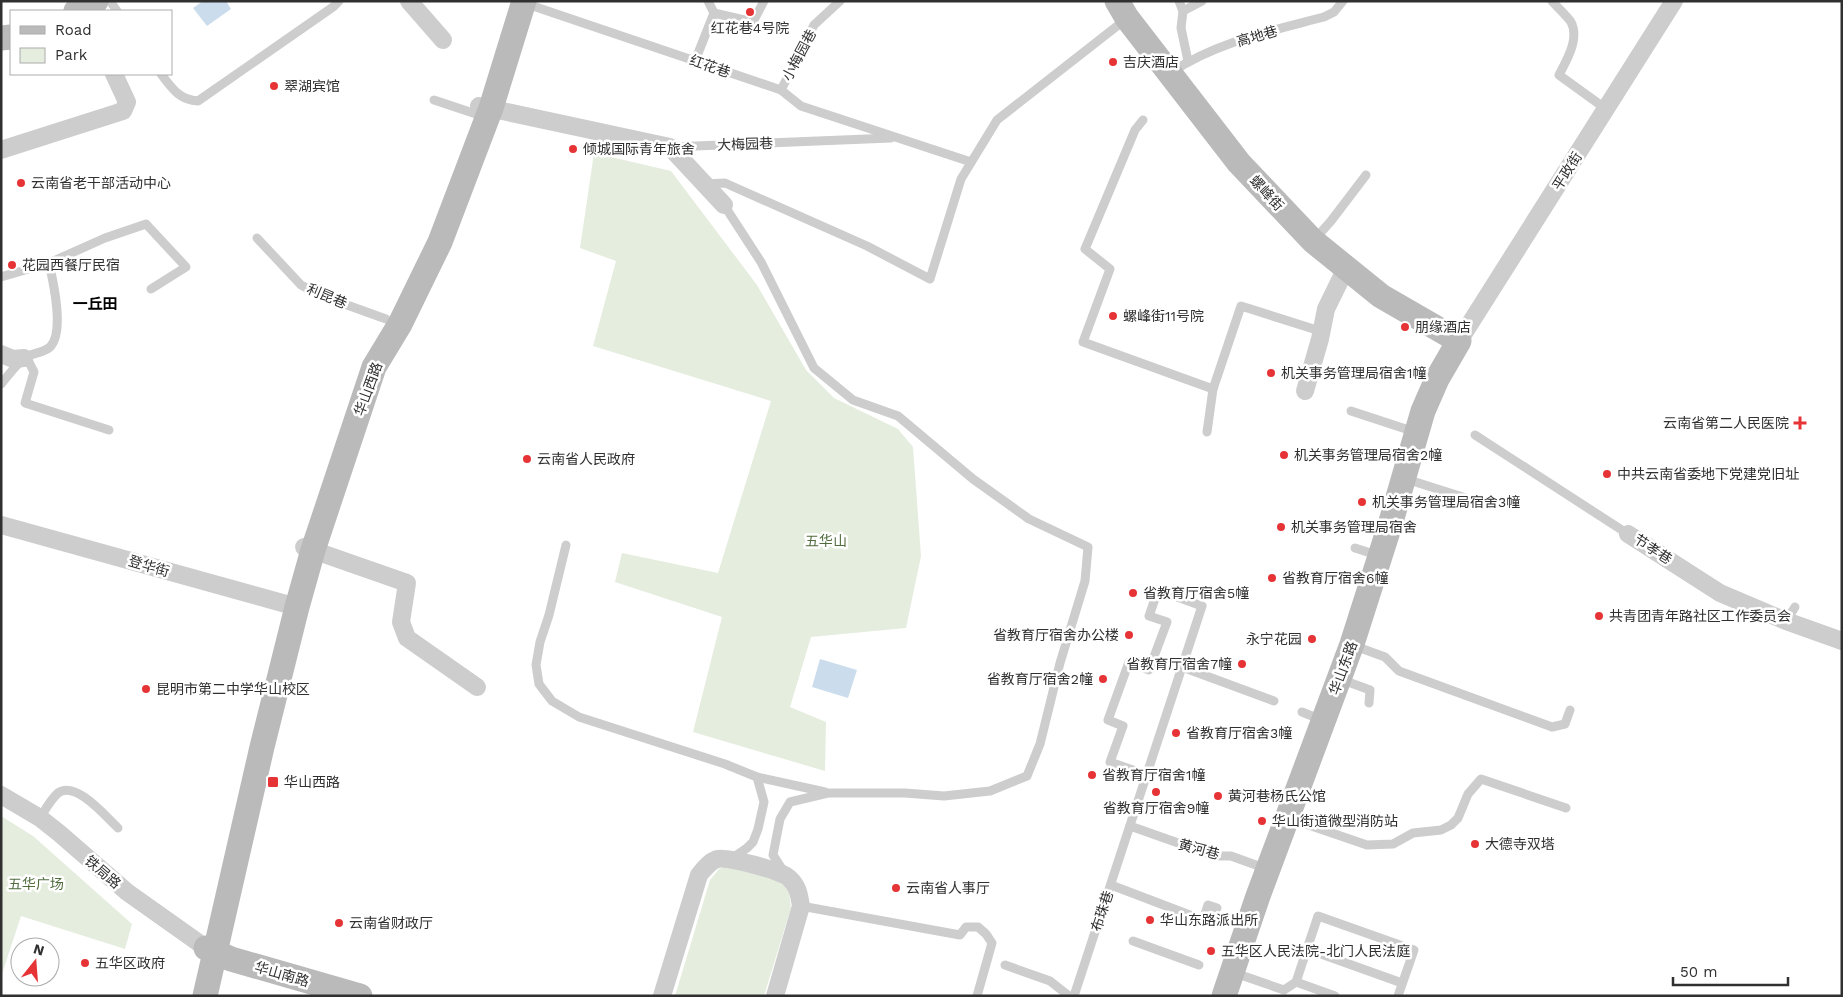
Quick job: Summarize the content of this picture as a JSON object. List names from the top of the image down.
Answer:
{
  "streets": {
    "main road": [
      "螺峰街",
      "华山西路",
      "华山东路",
      "华山南路"
    ],
    "street": [
      "大梅园巷",
      "平政街",
      "节孝巷",
      "登华街",
      "铁局路"
    ],
    "lane": [
      "高地巷",
      "小梅园巷",
      "红花巷",
      "利昆巷",
      "黄河巷",
      "布珠巷"
    ]
  },
  "crossings": [
    ["高地巷", "螺峰街"],
    ["小梅园巷", "红花巷"],
    ["红花巷", "大梅园巷"],
    ["红花巷", "华山西路"],
    ["大梅园巷", "华山西路"],
    ["平政街", "螺峰街"],
    ["平政街", "华山东路"],
    ["螺峰街", "华山东路"],
    ["利昆巷", "华山西路"],
    ["华山西路", "登华街"],
    ["华山西路", "铁局路"],
    ["华山西路", "华山南路"],
    ["华山东路", "黄河巷"],
    ["黄河巷", "布珠巷"],
    ["铁局路", "华山南路"]
  ],
  "districts": ["一丘田"],
  "parks": ["五华山", "五华广场"],
  "places": {
    "other": [
      "红花巷4号院",
      "吉庆酒店",
      "翠湖宾馆",
      "倾城国际青年旅舍",
      "云南省老干部活动中心",
      "花园西餐厅民宿",
      "螺峰街11号院",
      "朋缘酒店",
      "机关事务管理局宿舍1幢",
      "机关事务管理局宿舍2幢",
      "云南省人民政府",
      "中共云南省委地下党建党旧址",
      "机关事务管理局宿舍3幢",
      "机关事务管理局宿舍",
      "省教育厅宿舍6幢",
      "省教育厅宿舍5幢",
      "共青团青年路社区工作委员会",
      "省教育厅宿舍办公楼",
      "永宁花园",
      "省教育厅宿舍7幢",
      "省教育厅宿舍2幢",
      "昆明市第二中学华山校区",
      "省教育厅宿舍3幢",
      "省教育厅宿舍1幢",
      "省教育厅宿舍9幢",
      "黄河巷杨氏公馆",
      "华山街道微型消防站",
      "大德寺双塔",
      "云南省人事厅",
      "华山东路派出所",
      "云南省财政厅",
      "五华区人民法院-北门人民法庭",
      "五华区政府"
    ],
    "health": ["云南省第二人民医院"],
    "transit": ["华山西路"]
  },
  "legend": ["Road", "Park"],
  "scale_bar": "50 m",
  "north": "top"
}
